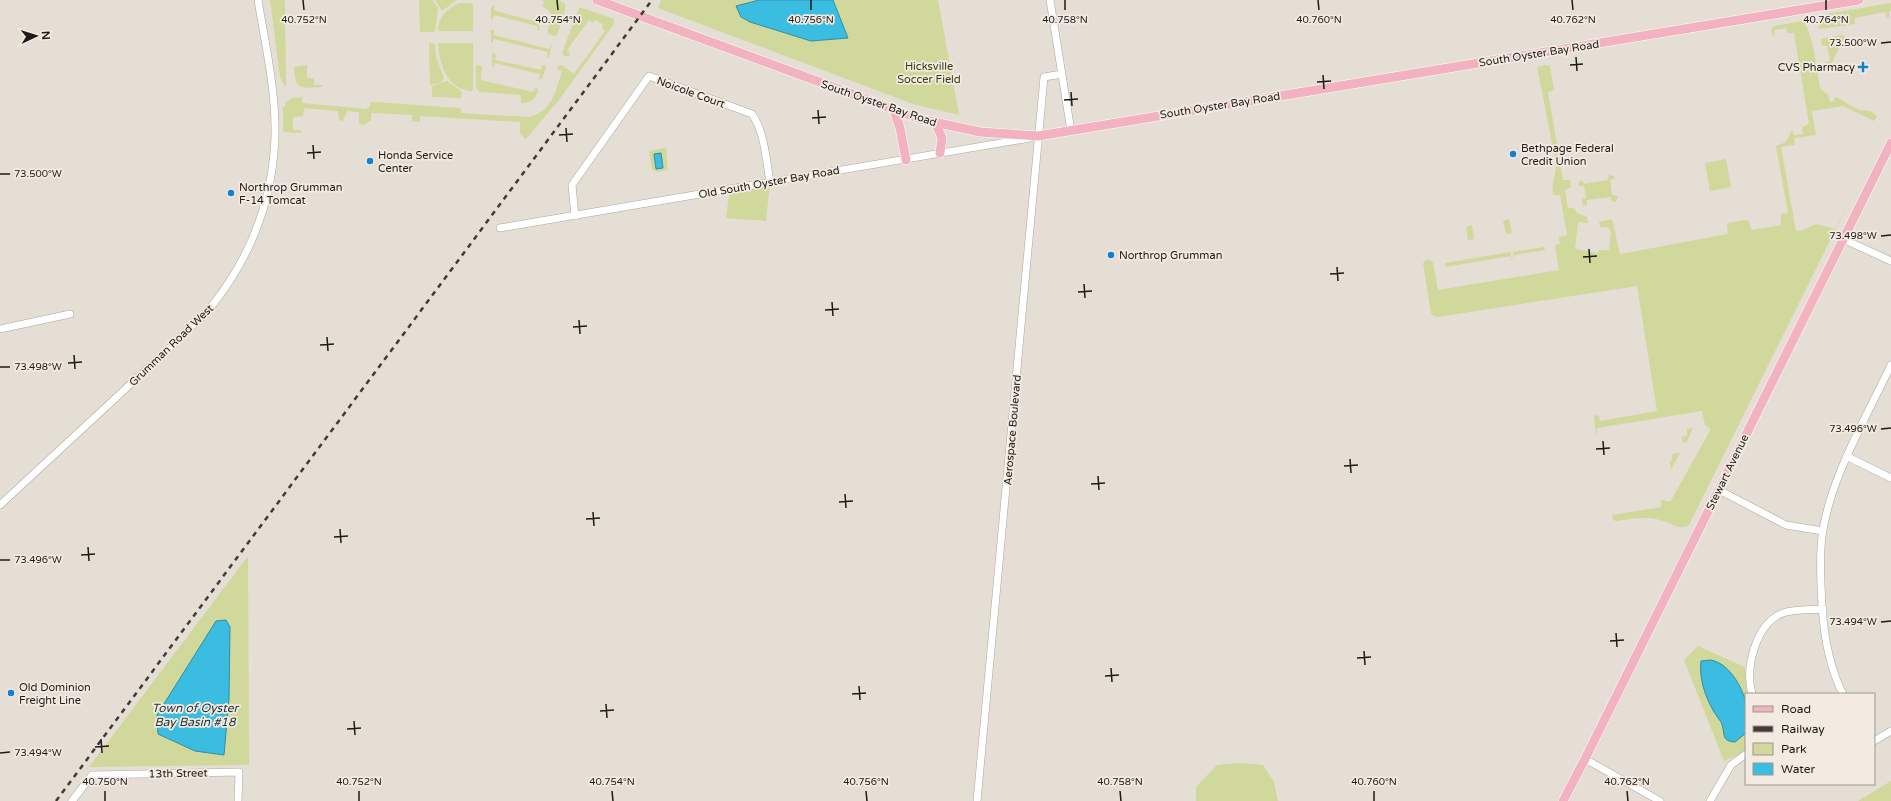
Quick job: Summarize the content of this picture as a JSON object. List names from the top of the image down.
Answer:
{
  "streets": {
    "main road": ["South Oyster Bay Road", "Stewart Avenue"],
    "street": [
      "Noicole Court",
      "Old South Oyster Bay Road",
      "Grumman Road West",
      "Aerospace Boulevard",
      "13th Street"
    ]
  },
  "crossings": [
    ["South Oyster Bay Road", "Old South Oyster Bay Road"],
    ["South Oyster Bay Road", "Aerospace Boulevard"],
    ["Noicole Court", "Old South Oyster Bay Road"],
    ["Old South Oyster Bay Road", "Aerospace Boulevard"]
  ],
  "water": ["Town of Oyster Bay Basin #18"],
  "parks": ["Hicksville Soccer Field"],
  "places": {
    "health": ["CVS Pharmacy"],
    "other": [
      "Bethpage Federal Credit Union",
      "Honda Service Center",
      "Northrop Grumman F-14 Tomcat",
      "Northrop Grumman",
      "Old Dominion Freight Line"
    ]
  },
  "legend": [
    "Road",
    "Railway",
    "Park",
    "Water"
  ],
  "north": "right",
  "coordinates": [
    "40.752°N",
    "40.754°N",
    "40.756°N",
    "40.758°N",
    "40.760°N",
    "40.762°N",
    "40.764°N",
    "73.500°W",
    "73.498°W",
    "73.496°W",
    "73.494°W",
    "40.750°N"
  ]
}
